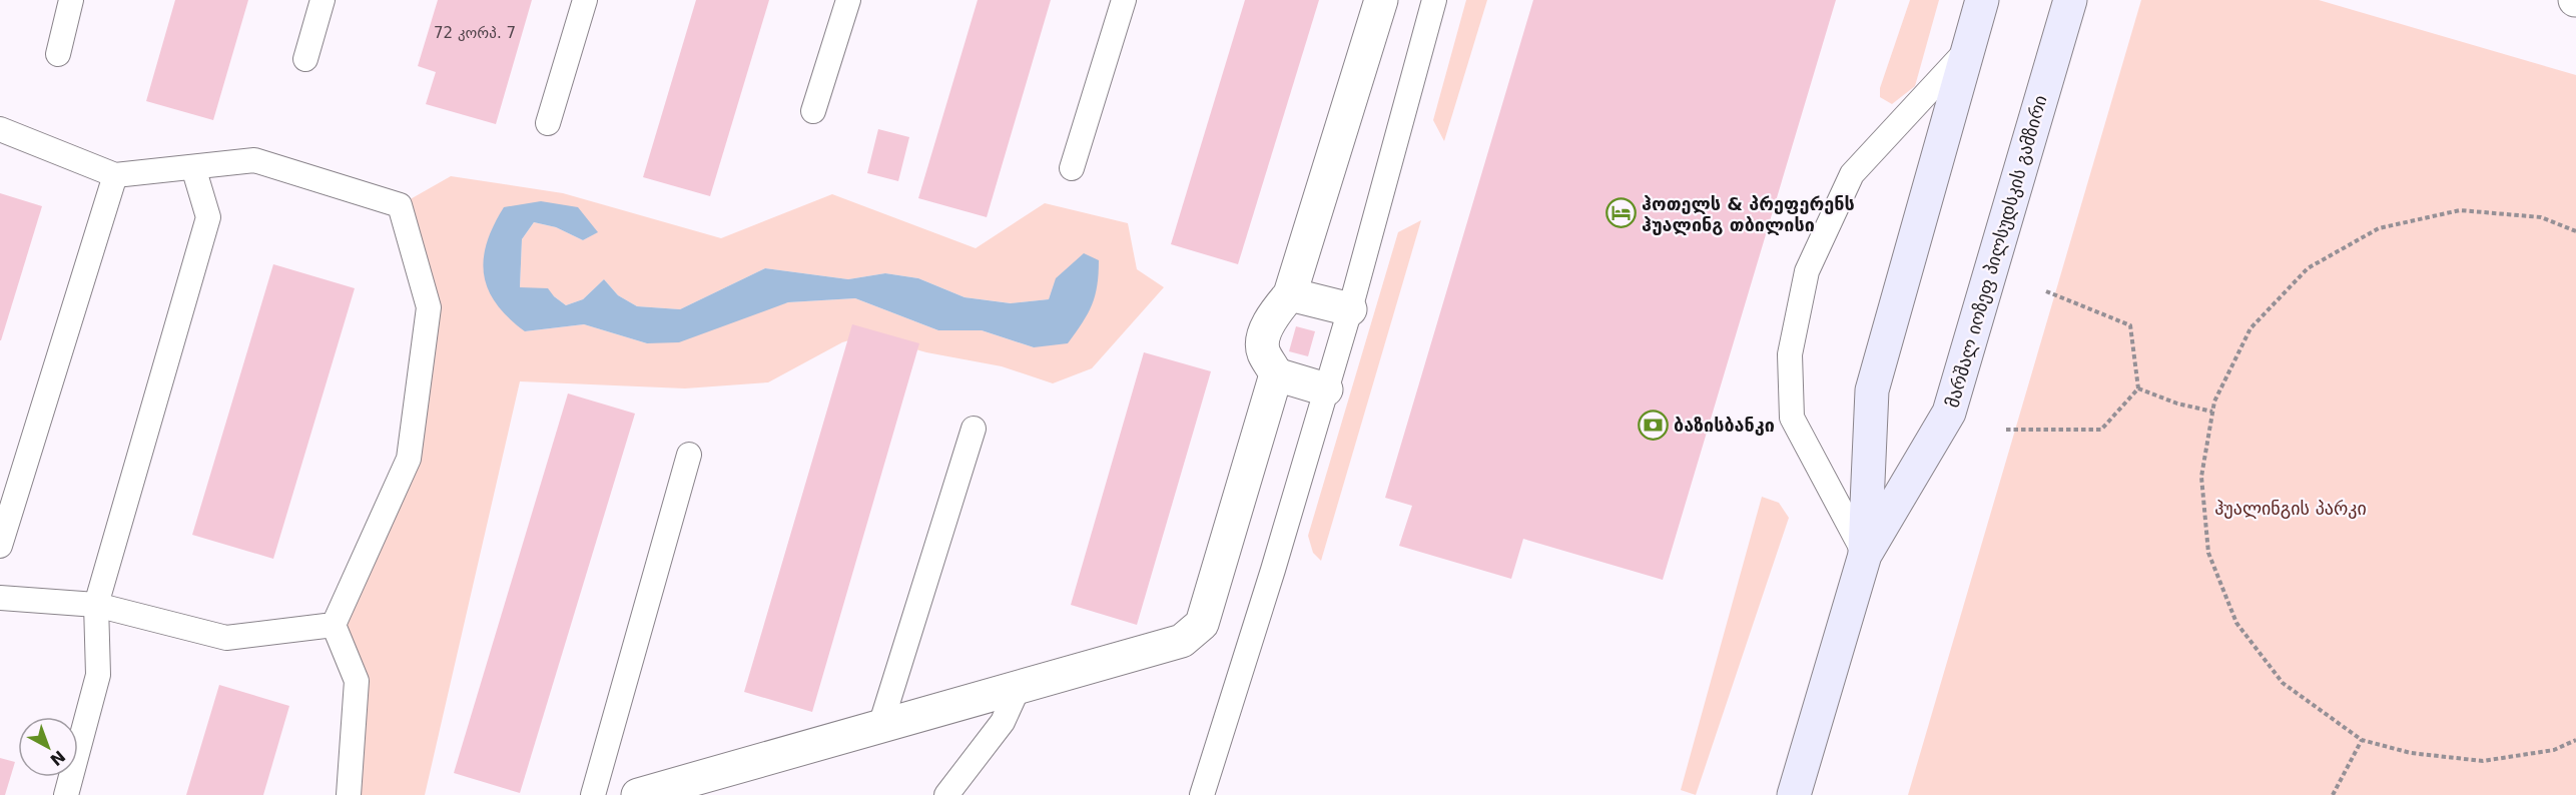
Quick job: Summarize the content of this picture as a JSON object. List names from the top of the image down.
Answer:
{
  "streets": {
    "main road": ["მარშალ იოზეფ პილსუდსკის გამზირი"]
  },
  "parks": ["ჰუალინგის პარკი"],
  "places": {
    "hotel": ["ჰოთელს & პრეფერენს ჰუალინგ თბილისი"],
    "bank": ["ბაზისბანკი"]
  },
  "house_numbers": ["72 კორპ. 7"],
  "north": "bottom right"
}
